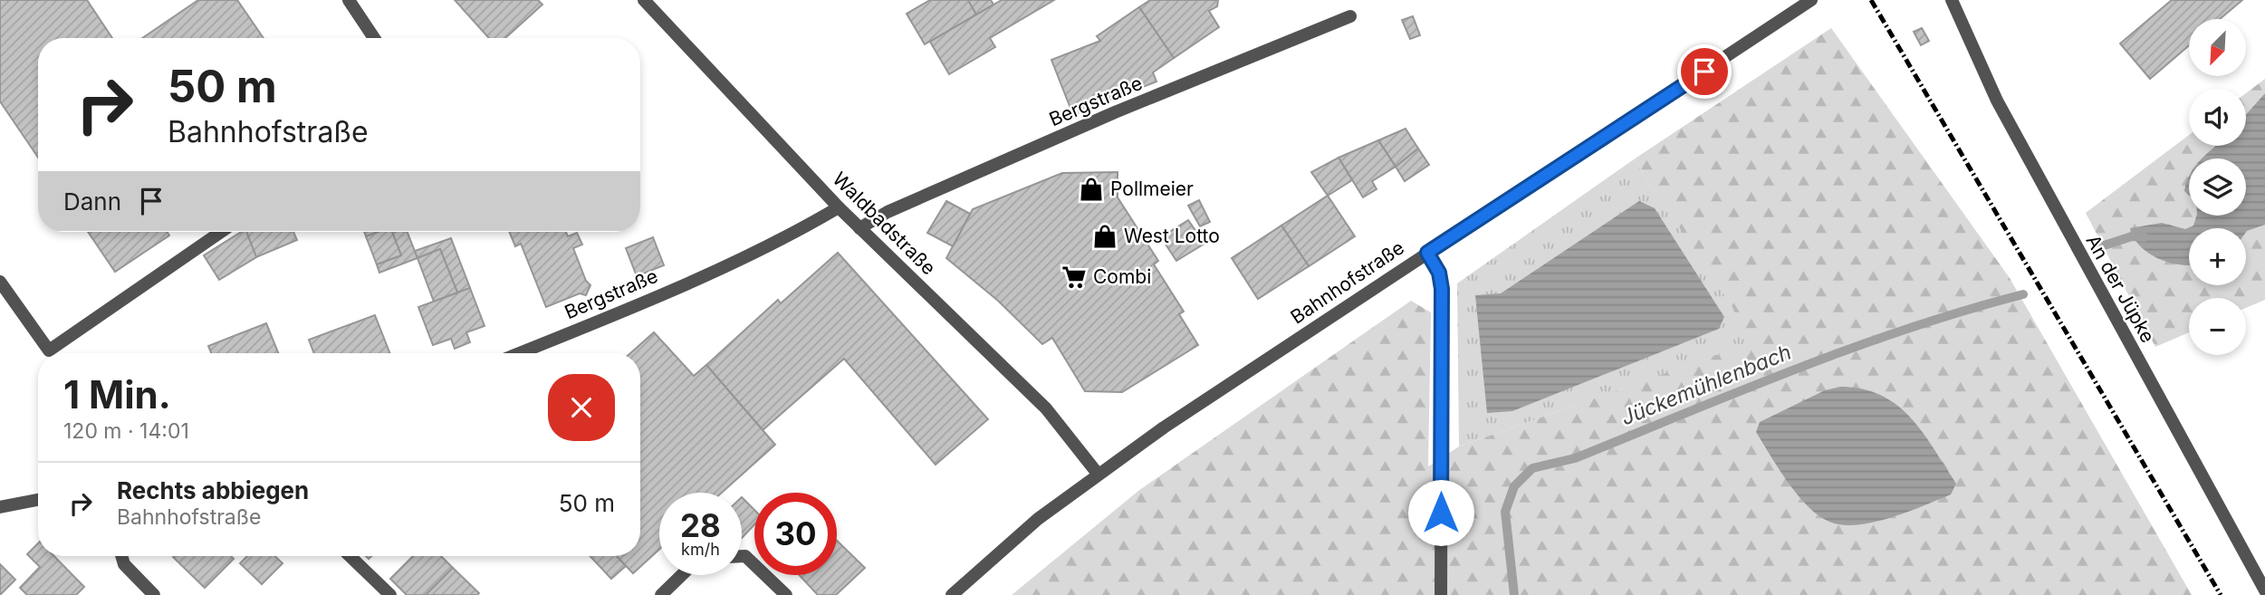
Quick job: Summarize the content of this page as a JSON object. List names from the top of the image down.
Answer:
{
  "streets": {
    "street": [
      "Bergstraße",
      "Waldbadstraße",
      "Bahnhofstraße",
      "An der Jüpke"
    ]
  },
  "crossings": [
    ["Bergstraße", "Waldbadstraße"],
    ["Waldbadstraße", "Bahnhofstraße"]
  ],
  "water": ["Jückemühlenbach"],
  "places": {
    "shop": ["Pollmeier", "West Lotto"],
    "supermarket": ["Combi"]
  },
  "north": "bottom left",
  "page": {
    "map_buttons": ["+", "−"],
    "turn": ["50 m", "Bahnhofstraße"],
    "then": "Dann",
    "heading": ["1 Min.", "120 m · 14:01"],
    "list": [
      {
        "name": "Rechts abbiegen",
        "note": "Bahnhofstraße",
        "value": "50 m"
      }
    ],
    "speed": "28 km/h",
    "limit": "30"
  }
}
